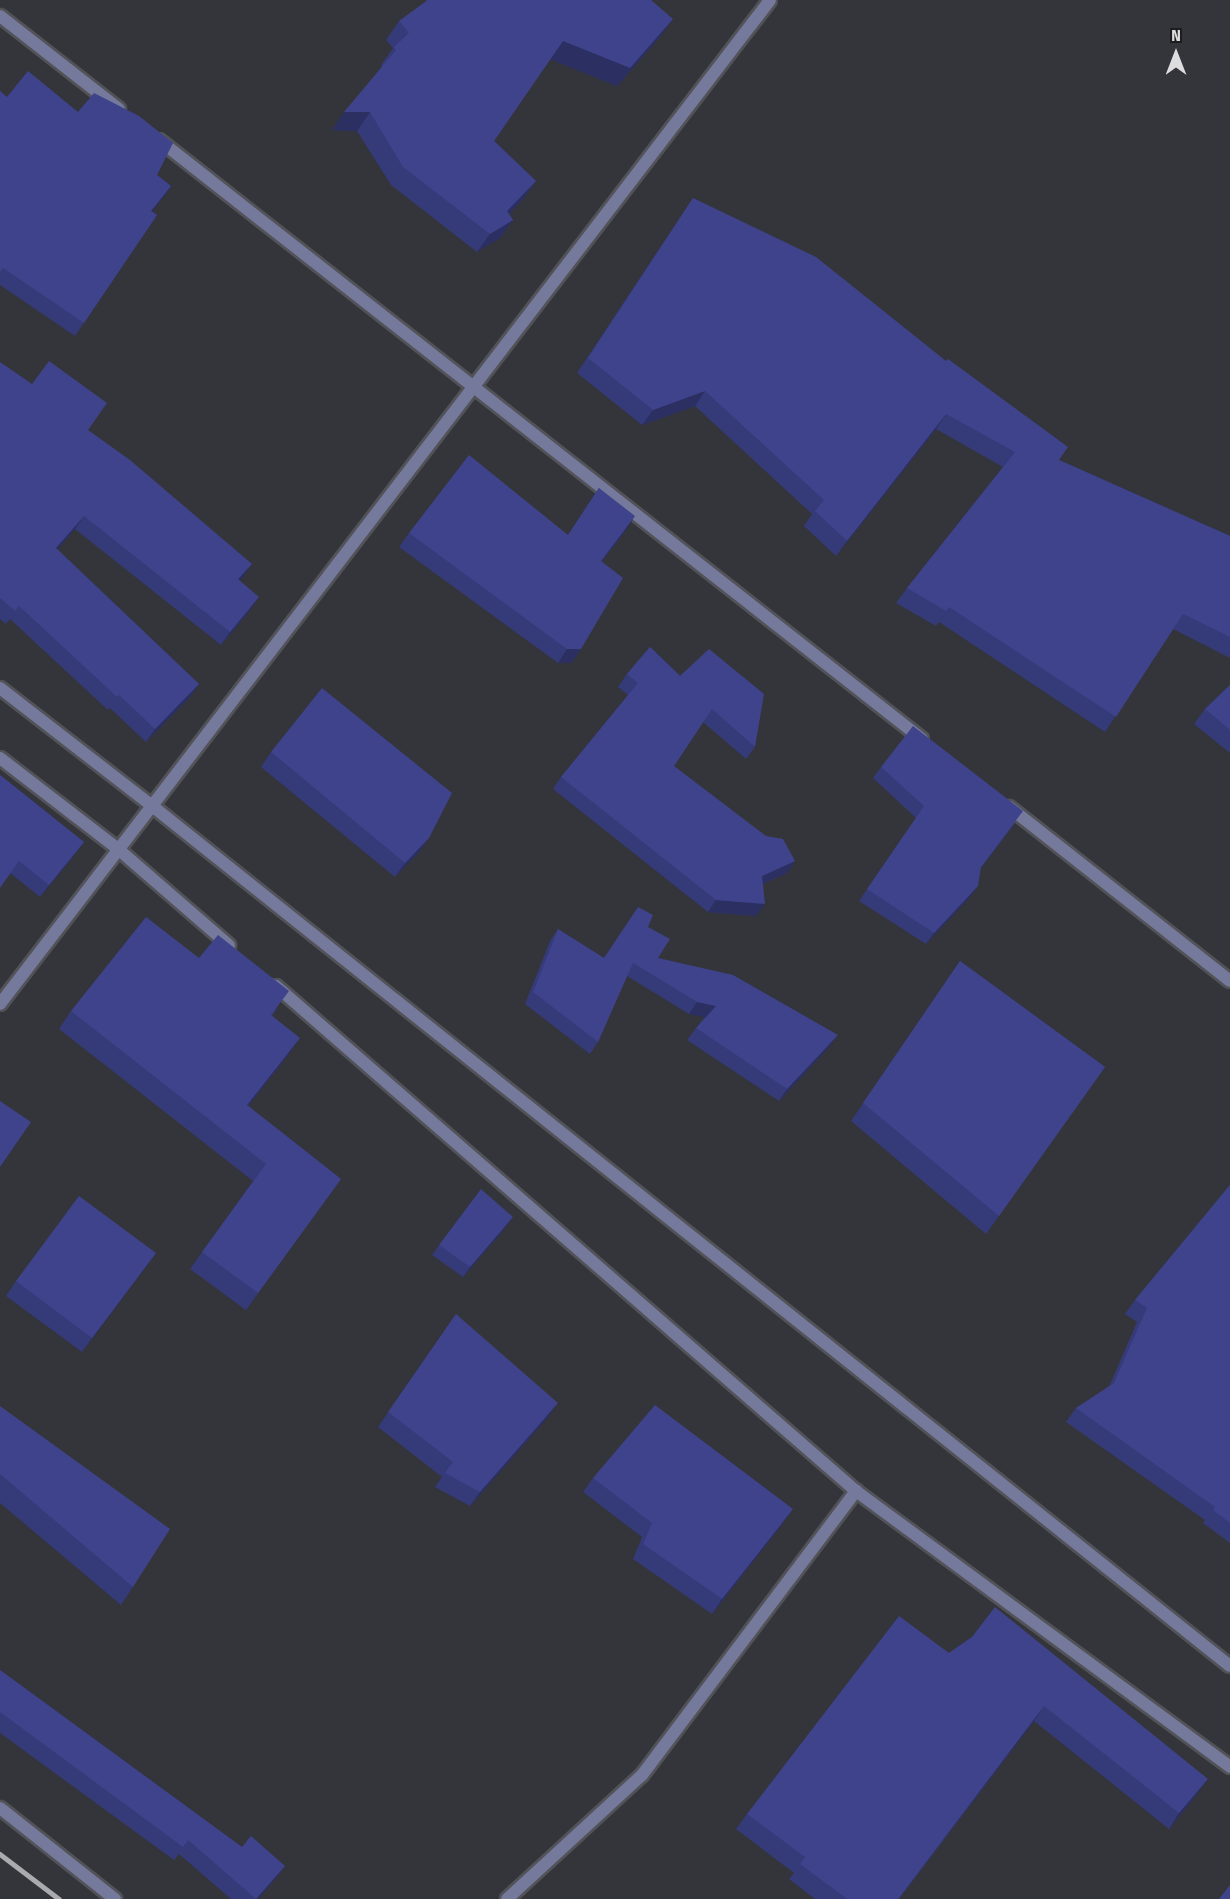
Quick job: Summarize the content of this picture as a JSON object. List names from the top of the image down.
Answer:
{
  "north": "top"
}
